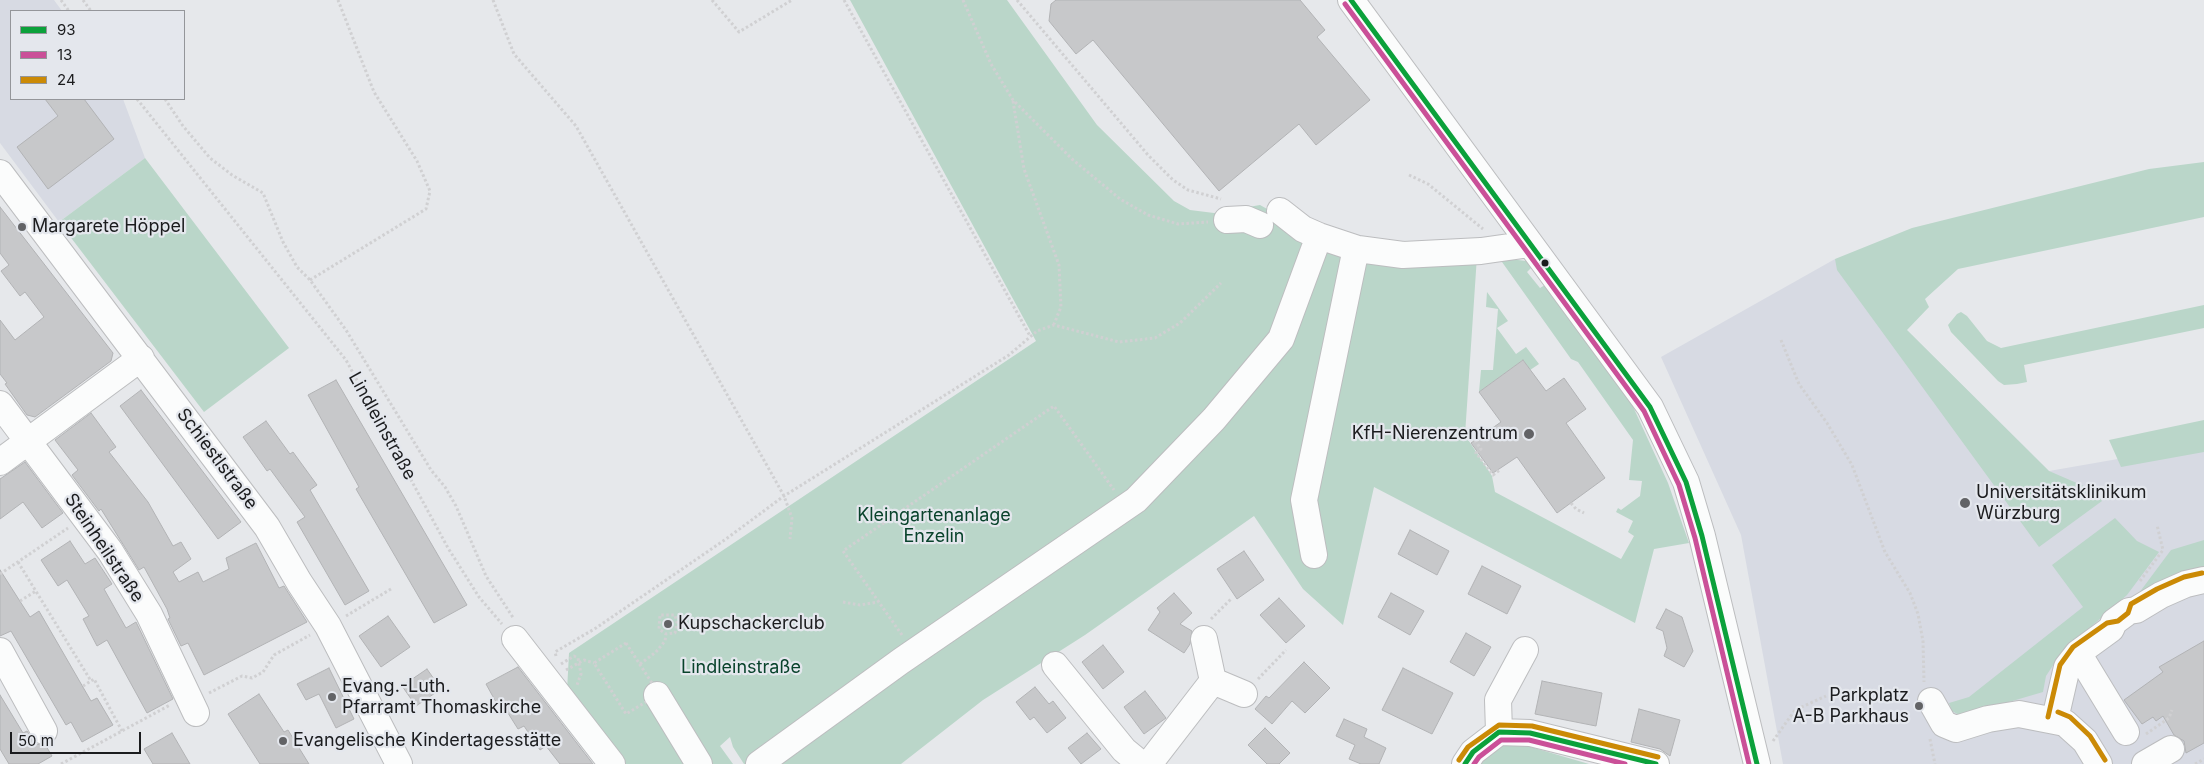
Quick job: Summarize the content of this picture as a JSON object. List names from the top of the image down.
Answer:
{
  "streets": {
    "street": ["Schiestlstraße", "Steinheilstraße"],
    "path": ["Lindleinstraße"]
  },
  "parks": ["Kleingartenanlage Enzelin", "Lindleinstraße"],
  "places": [
    "Margarete Höppel",
    "KfH-Nierenzentrum",
    "Universitätsklinikum Würzburg",
    "Kupschackerclub",
    "Evang.-Luth. Pfarramt Thomaskirche",
    "Parkplatz A-B Parkhaus",
    "Evangelische Kindertagesstätte"
  ],
  "lines": ["transit line 93", "transit line 13", "transit line 24"],
  "legend": ["93", "13", "24"],
  "scale_bar": "50 m"
}
